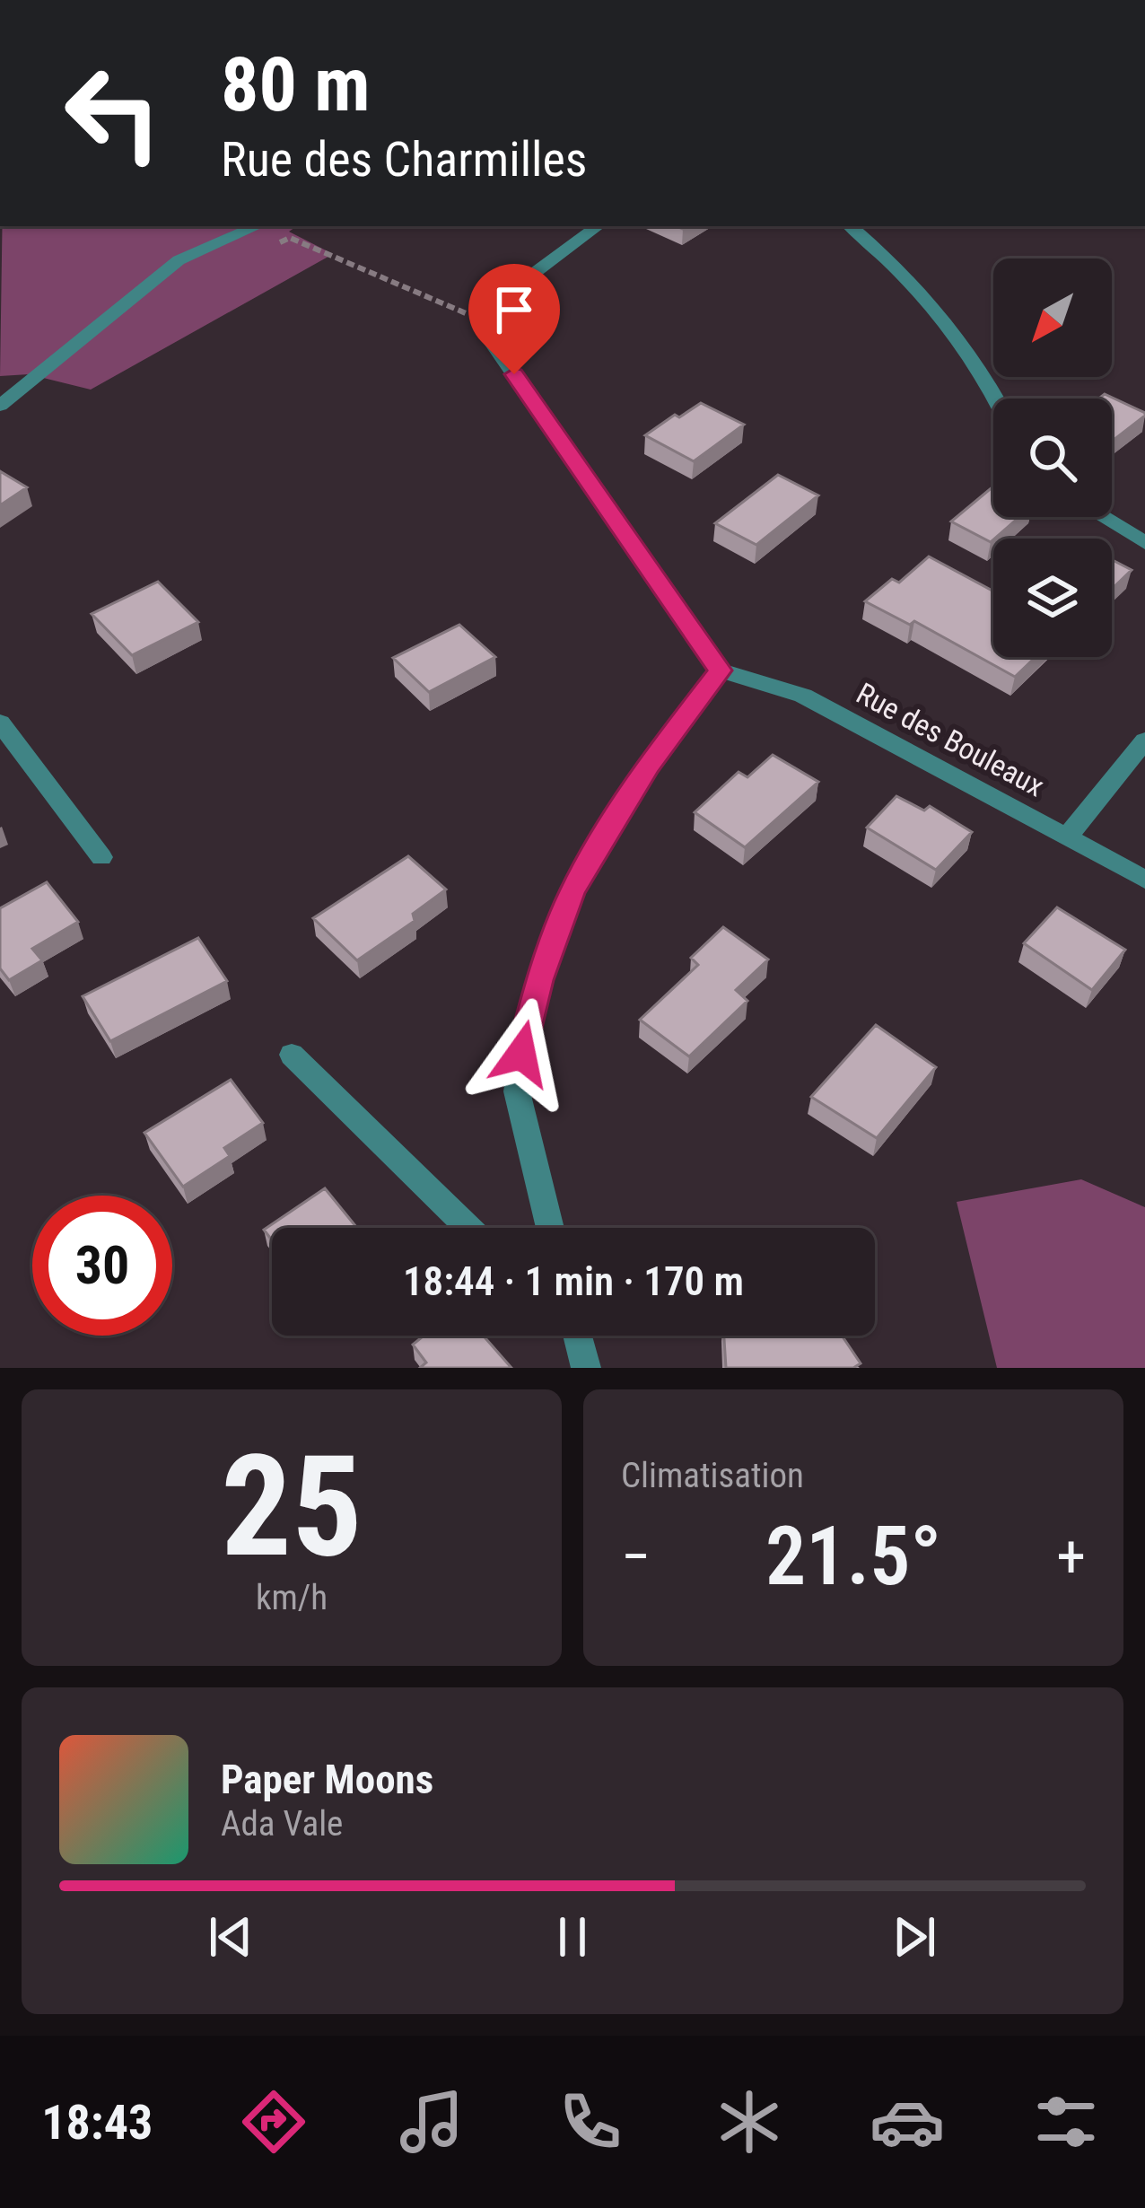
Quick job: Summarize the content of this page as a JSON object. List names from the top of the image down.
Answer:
{
  "streets": {
    "street": ["Rue des Bouleaux"]
  },
  "north": "bottom left",
  "page": {
    "turn": ["80 m", "Rue des Charmilles"],
    "limit": "30",
    "trip": "18:44 · 1 min · 170 m",
    "tile": [
      ["25", "km/h"],
      "Climatisation"
    ],
    "heat": ["−", "21.5°", "+"],
    "song": ["Paper Moons", "Ada Vale"],
    "tabs": "18:43"
  }
}
